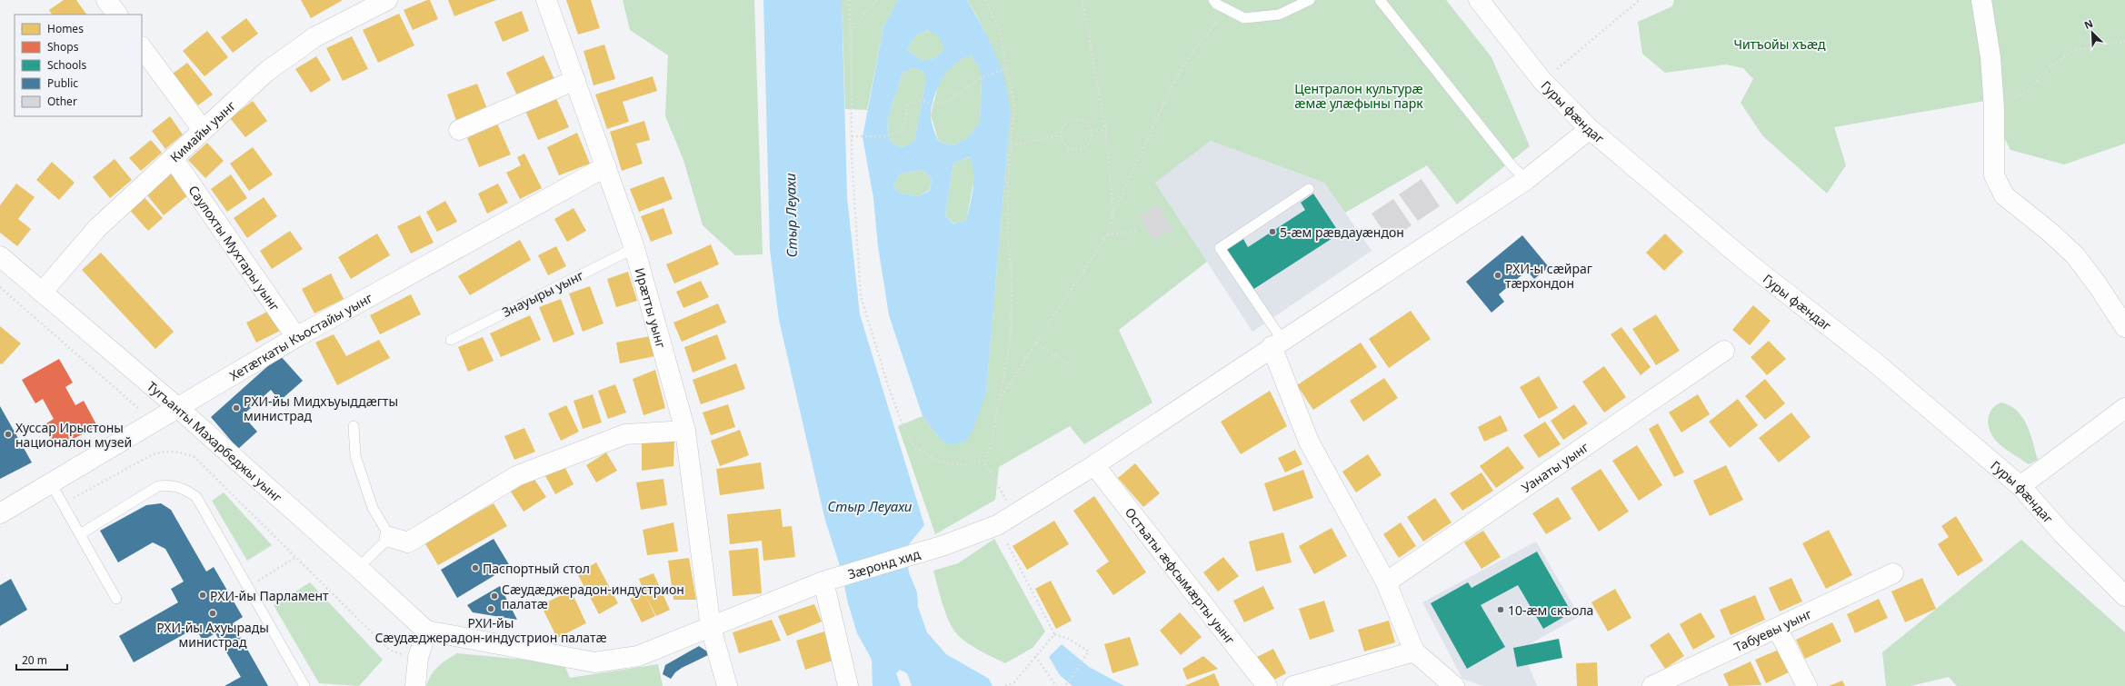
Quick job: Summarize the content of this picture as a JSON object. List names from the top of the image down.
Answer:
{
  "streets": {
    "street": [
      "Гуры фӕндаг",
      "Кимайы уынг",
      "Саулохты Мухтары уынг",
      "Ирæтты уынг",
      "Хетæгкаты Къостайы уынг",
      "Тугъанты Махарбеджы уынг",
      "Уанаты уынг",
      "Зæронд хид",
      "Остъаты æфсымæрты уынг",
      "Табуевы уынг"
    ],
    "lane": ["Знауыры уынг"]
  },
  "crossings": [
    ["Гуры фӕндаг", "Зæронд хид"],
    ["Кимайы уынг", "Саулохты Мухтары уынг"],
    ["Кимайы уынг", "Тугъанты Махарбеджы уынг"],
    ["Саулохты Мухтары уынг", "Хетæгкаты Къостайы уынг"],
    ["Знауыры уынг", "Ирæтты уынг"],
    ["Ирæтты уынг", "Хетæгкаты Къостайы уынг"],
    ["Ирæтты уынг", "Зæронд хид"],
    ["Хетæгкаты Къостайы уынг", "Тугъанты Махарбеджы уынг"],
    ["Тугъанты Махарбеджы уынг", "Зæронд хид"],
    ["Зæронд хид", "Остъаты æфсымæрты уынг"]
  ],
  "water": ["Стыр Леуахи"],
  "parks": ["Читъойы хъæд", "Централон культурæ æмæ улæфыны парк"],
  "places": [
    "5-æм рӕвдауӕндон",
    "РХИ-ы сæйраг тæрхондон",
    "РХИ-йы Мидхъуыддæгты министрад",
    "Хуссар Ирыстоны националон музей",
    "Паспортный стол",
    "РХИ-йы Парламент",
    "Сæудæджерадон-индустрион палатæ",
    "РХИ-йы Сæудæджерадон-индустрион палатæ",
    "10-æм скъола",
    "РХИ-йы Ахуырады министрад"
  ],
  "legend": [
    "Homes",
    "Shops",
    "Schools",
    "Public",
    "Other"
  ],
  "scale_bar": "20 m",
  "north": "top left"
}
